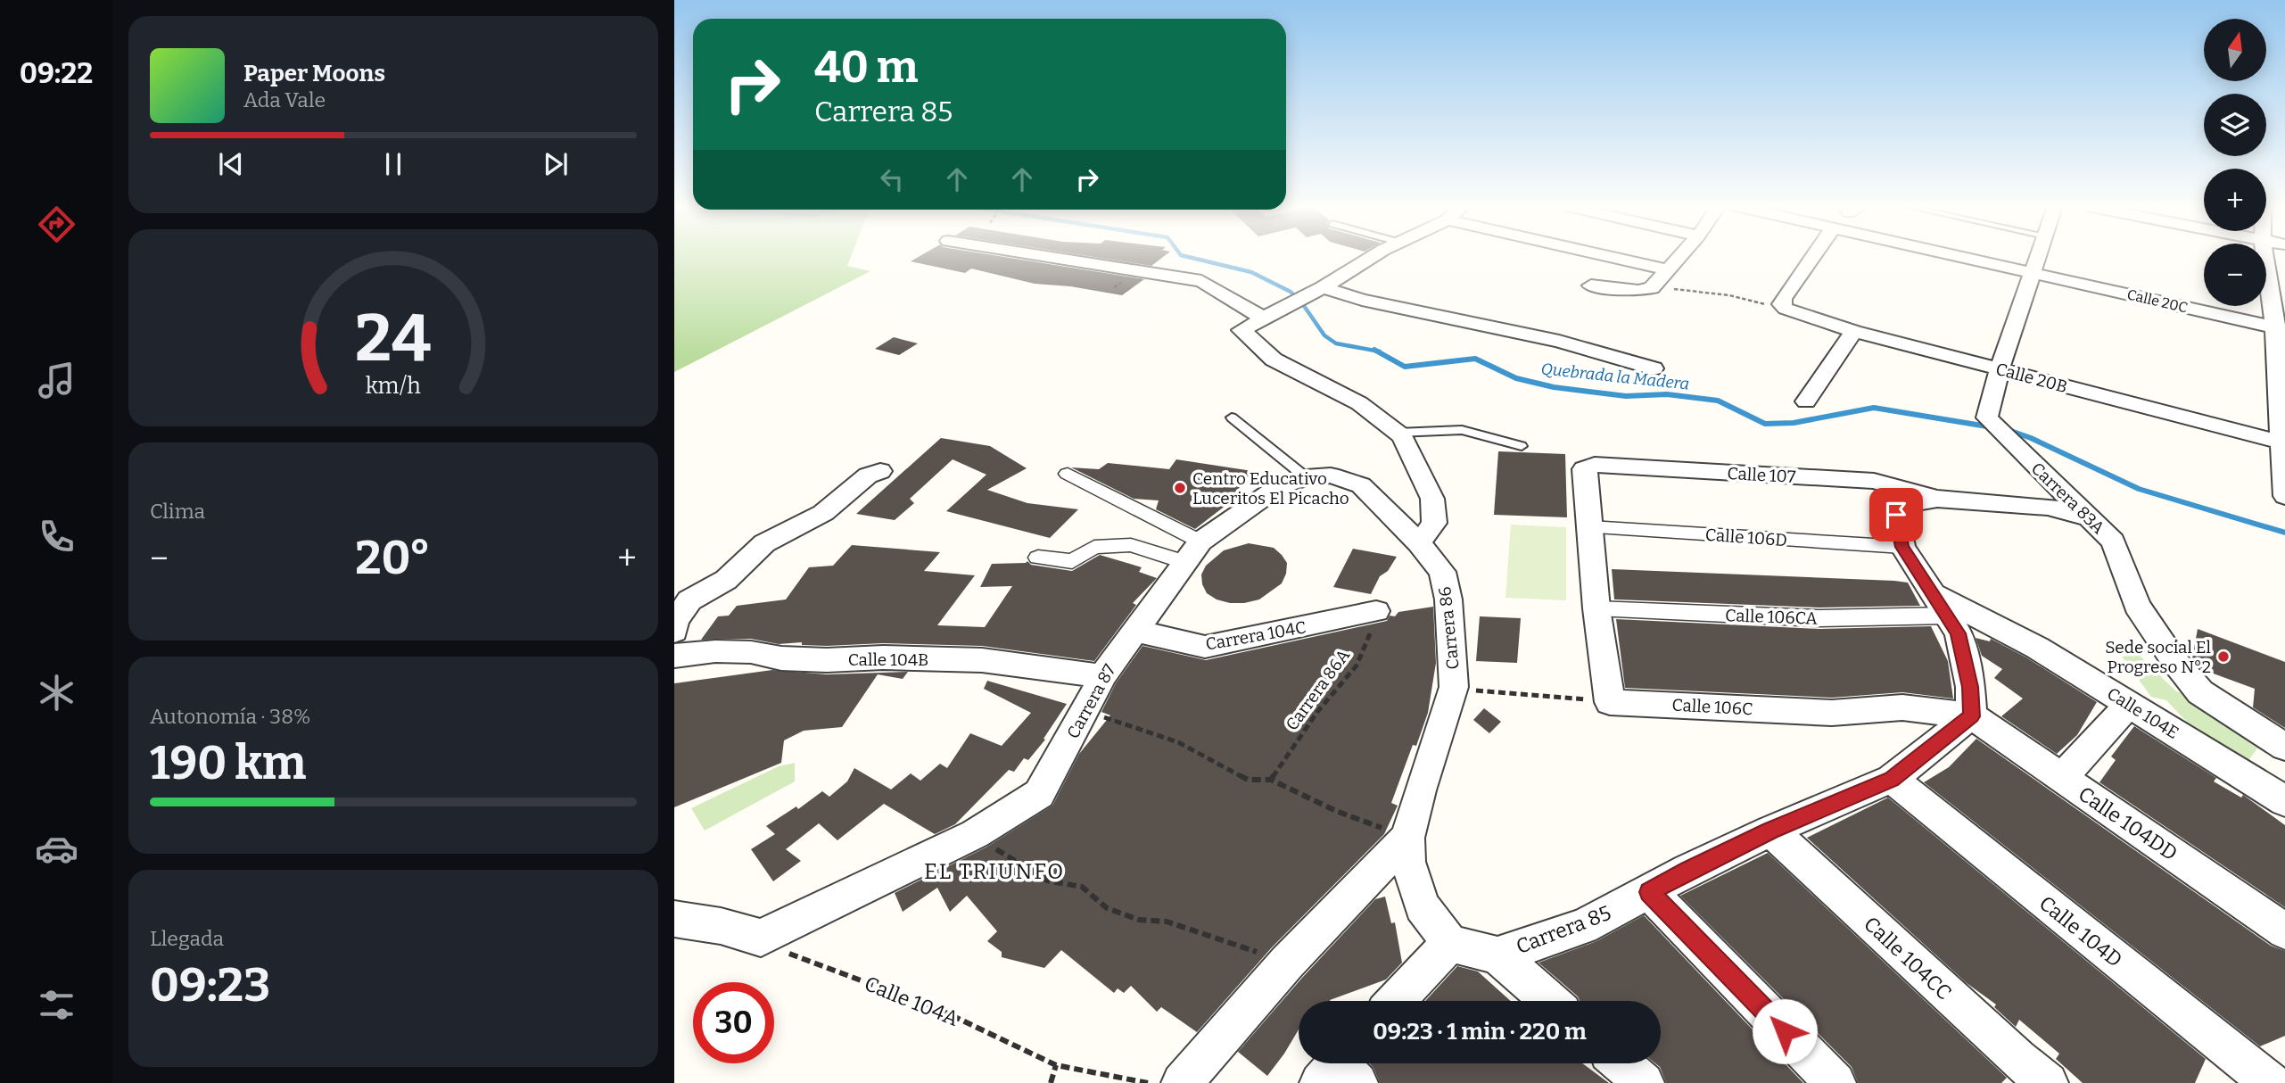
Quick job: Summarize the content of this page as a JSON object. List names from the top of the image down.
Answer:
{
  "streets": {
    "street": [
      "Calle 20C",
      "Calle 20B",
      "Calle 107",
      "Carrera 83A",
      "Calle 106D",
      "Calle 106CA",
      "Carrera 86",
      "Carrera 104C",
      "Calle 104B",
      "Carrera 87",
      "Calle 106C",
      "Calle 104E",
      "Calle 104DD",
      "Carrera 85",
      "Calle 104D",
      "Calle 104CC"
    ],
    "path": ["Carrera 86A", "Calle 104A"]
  },
  "crossings": [
    ["Calle 20B", "Carrera 83A"],
    ["Calle 107", "Carrera 83A"],
    ["Calle 107", "Calle 106D"],
    ["Calle 106CA", "Calle 104E"],
    ["Carrera 86", "Carrera 87"],
    ["Carrera 86", "Carrera 85"],
    ["Carrera 104C", "Carrera 86A"],
    ["Carrera 104C", "Carrera 87"],
    ["Calle 104B", "Carrera 87"],
    ["Carrera 87", "Calle 104A"],
    ["Calle 106C", "Calle 104DD"],
    ["Calle 106C", "Carrera 85"],
    ["Calle 104DD", "Carrera 85"],
    ["Carrera 85", "Calle 104D"],
    ["Carrera 85", "Calle 104CC"]
  ],
  "districts": ["EL TRIUNFO"],
  "water": ["Quebrada la Madera"],
  "places": ["Centro Educativo Luceritos El Picacho", "Sede social El Progreso N°2"],
  "north": "top",
  "page": {
    "tabs": "09:22",
    "map_buttons": ["+", "−"],
    "turn": ["40 m", "Carrera 85"],
    "song": ["Paper Moons", "Ada Vale"],
    "tile": [
      "Clima",
      ["Autonomía · 38%", "190 km"],
      ["Llegada", "09:23"]
    ],
    "heat": ["−", "20°", "+"],
    "limit": "30",
    "trip": "09:23 · 1 min · 220 m",
    "gauge": ["24", "km/h"]
  }
}
